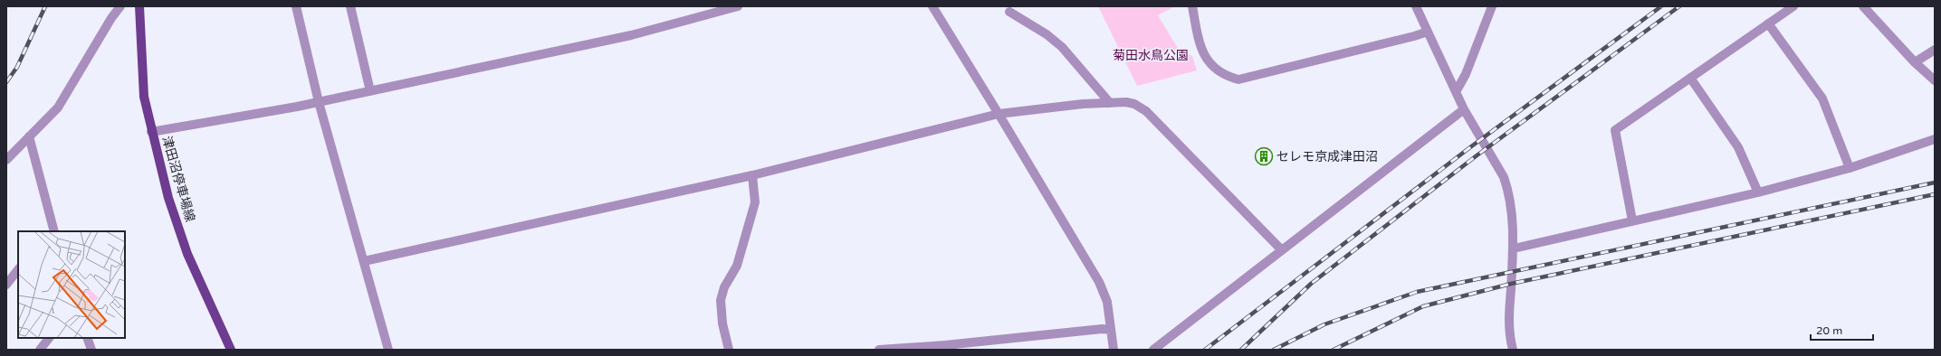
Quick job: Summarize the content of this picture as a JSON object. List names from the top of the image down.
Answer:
{
  "streets": {
    "main road": ["津田沼停車場線"]
  },
  "parks": ["菊田水鳥公園"],
  "places": {
    "building": ["セレモ京成津田沼"]
  },
  "scale_bar": "20 m"
}
